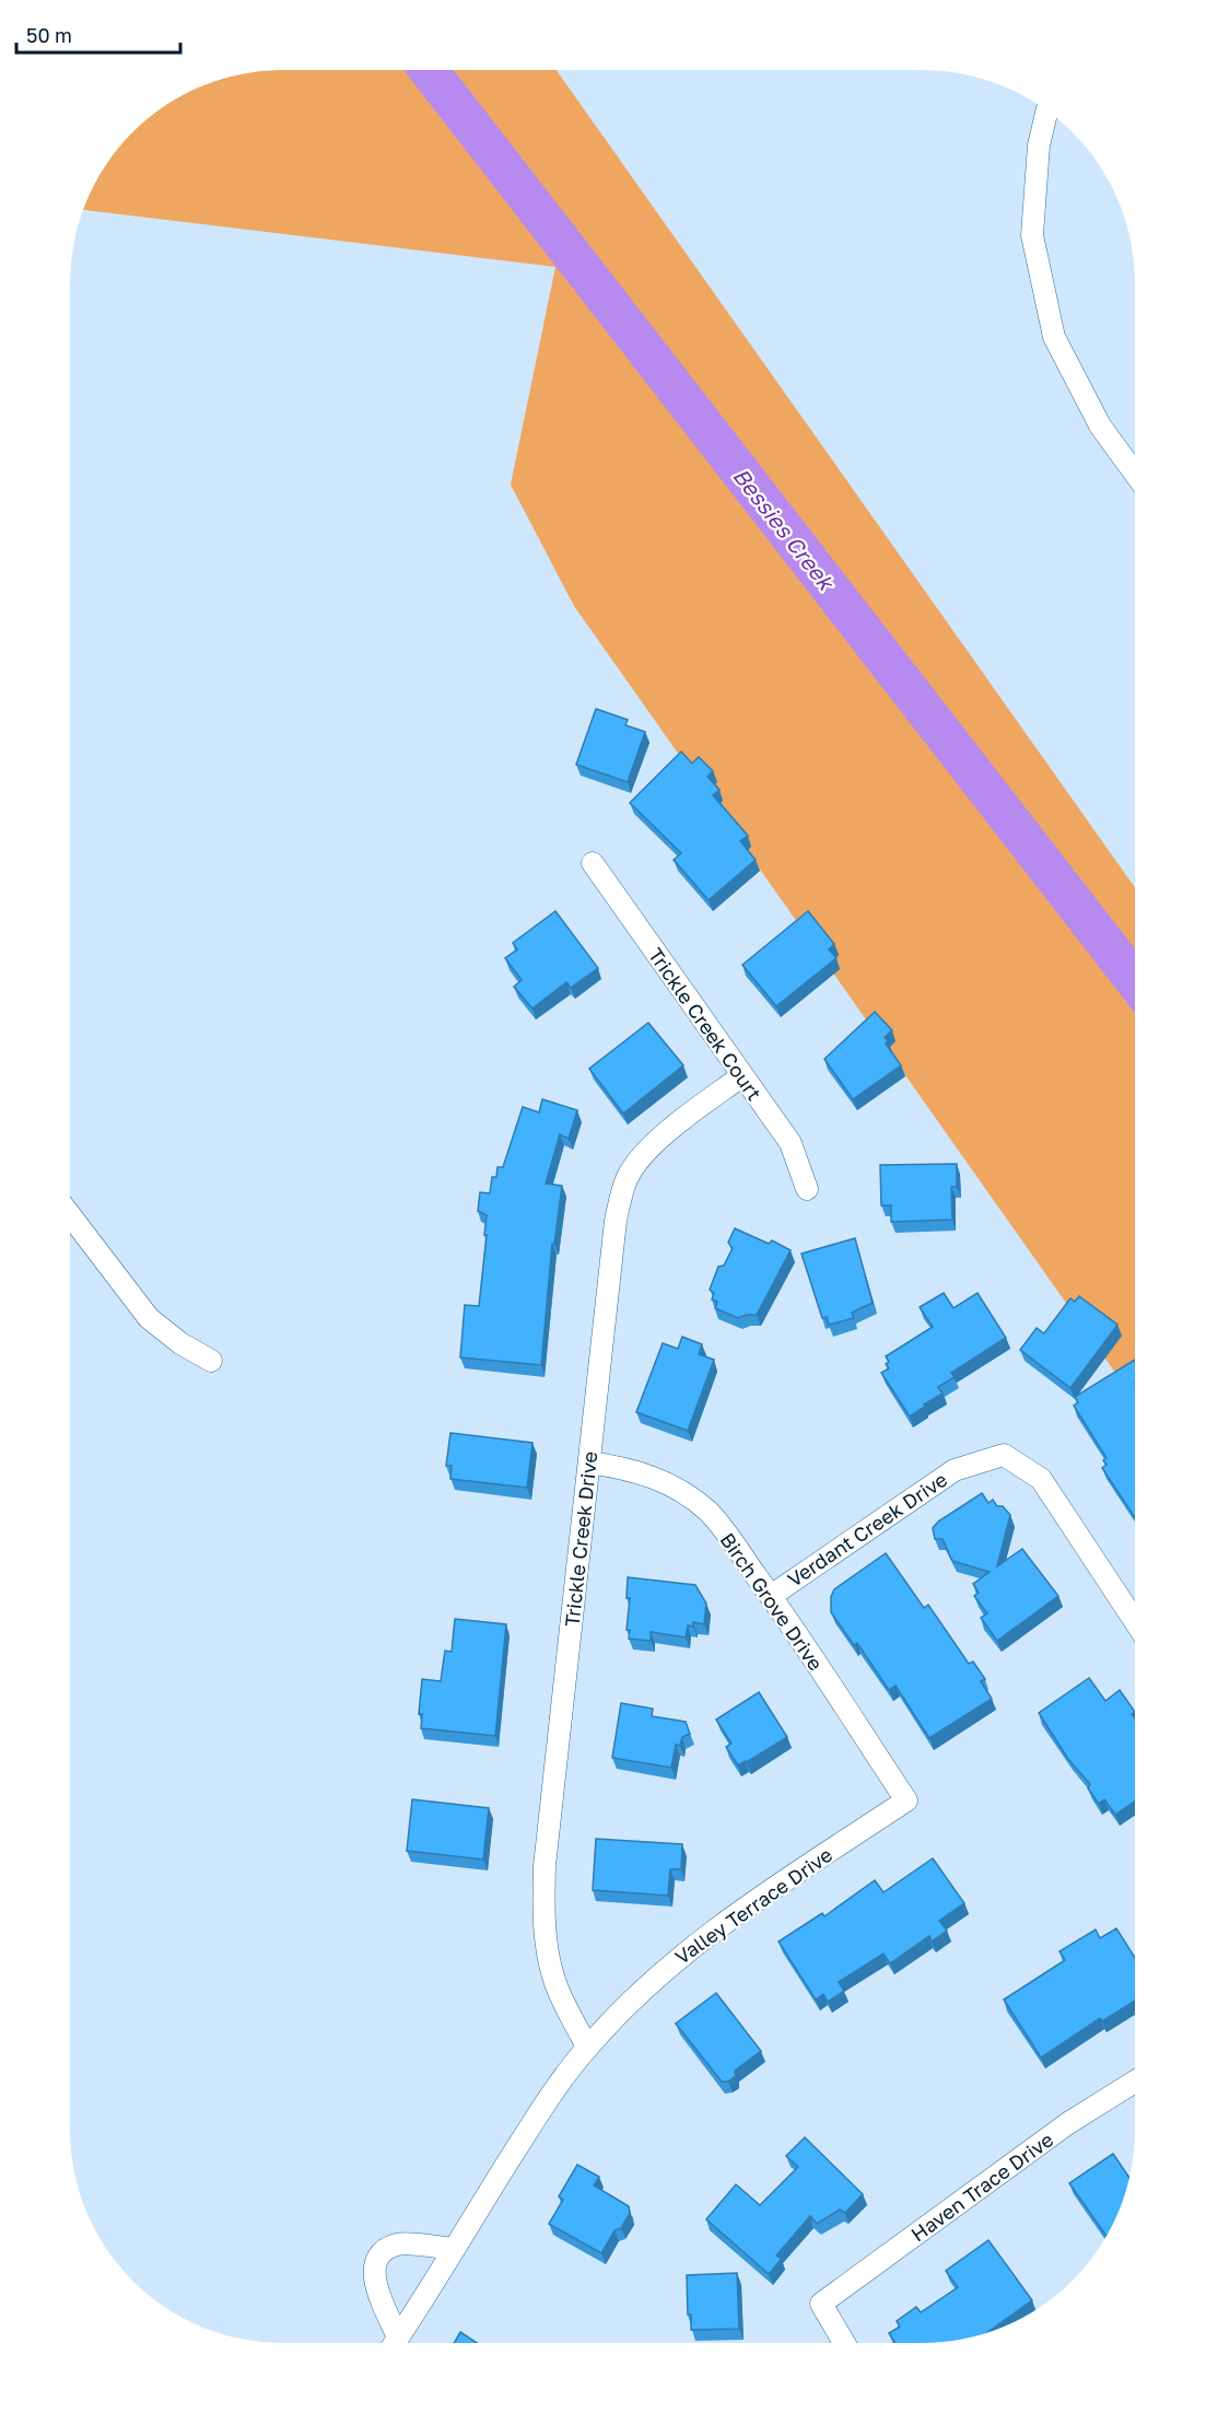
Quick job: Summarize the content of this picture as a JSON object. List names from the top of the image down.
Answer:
{
  "streets": {
    "street": [
      "Trickle Creek Court",
      "Verdant Creek Drive",
      "Trickle Creek Drive",
      "Birch Grove Drive",
      "Valley Terrace Drive",
      "Haven Trace Drive"
    ]
  },
  "crossings": [
    ["Trickle Creek Court", "Trickle Creek Drive"],
    ["Verdant Creek Drive", "Birch Grove Drive"],
    ["Trickle Creek Drive", "Birch Grove Drive"],
    ["Trickle Creek Drive", "Valley Terrace Drive"],
    ["Birch Grove Drive", "Valley Terrace Drive"]
  ],
  "water": ["Bessies Creek"],
  "scale_bar": "50 m"
}
